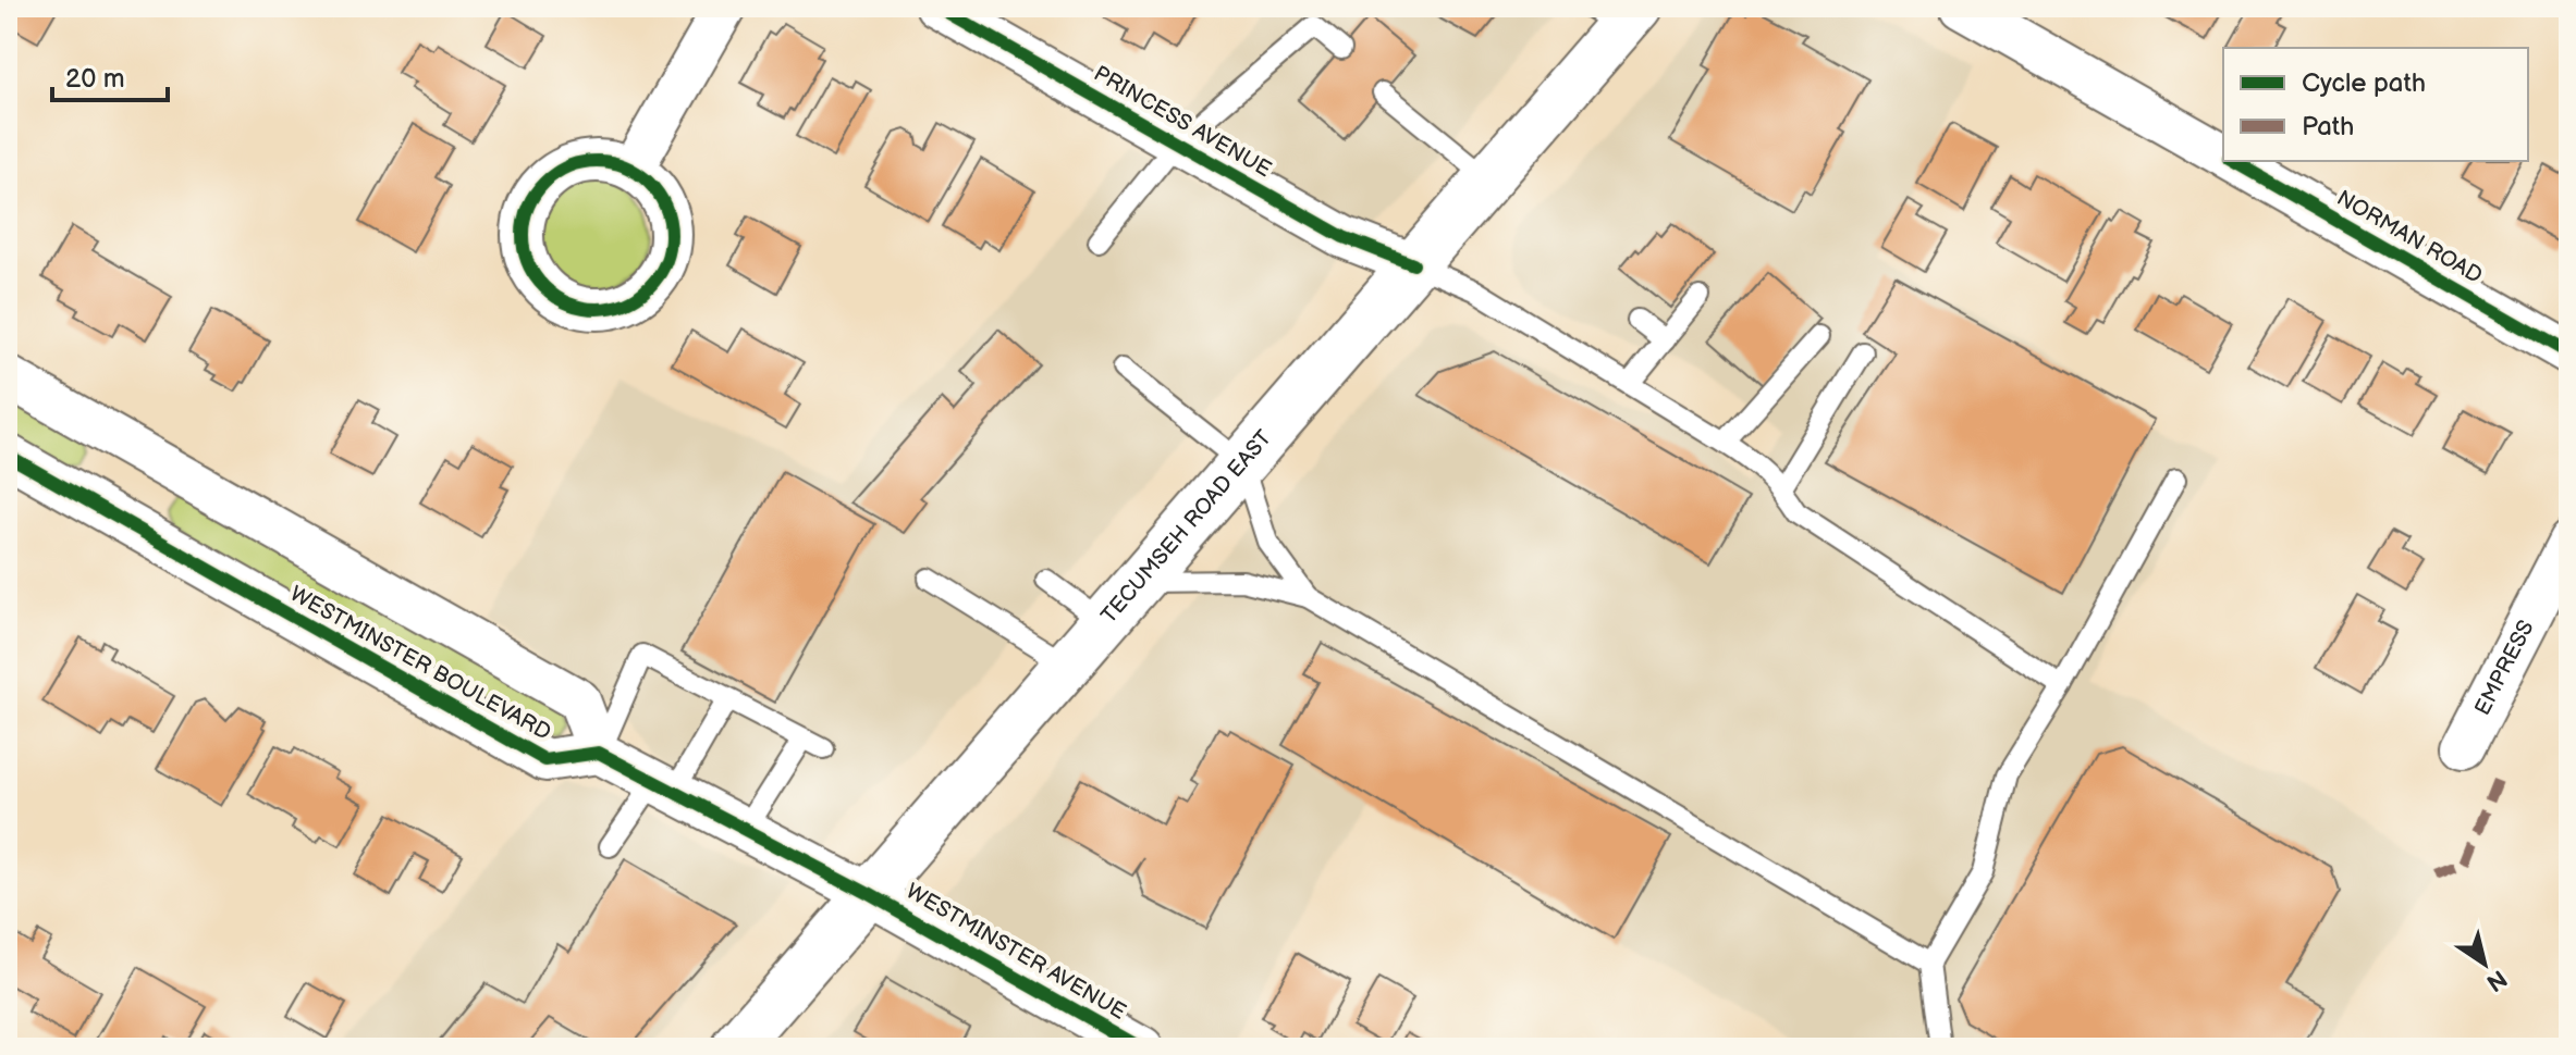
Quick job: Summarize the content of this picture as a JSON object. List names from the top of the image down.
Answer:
{
  "streets": {
    "main road": ["TECUMSEH ROAD EAST"],
    "street": [
      "PRINCESS AVENUE",
      "NORMAN ROAD",
      "WESTMINSTER BOULEVARD",
      "EMPRESS",
      "WESTMINSTER AVENUE"
    ]
  },
  "crossings": [
    ["PRINCESS AVENUE", "TECUMSEH ROAD EAST"],
    ["TECUMSEH ROAD EAST", "WESTMINSTER AVENUE"]
  ],
  "legend": ["Cycle path", "Path"],
  "scale_bar": "20 m",
  "north": "bottom right"
}
